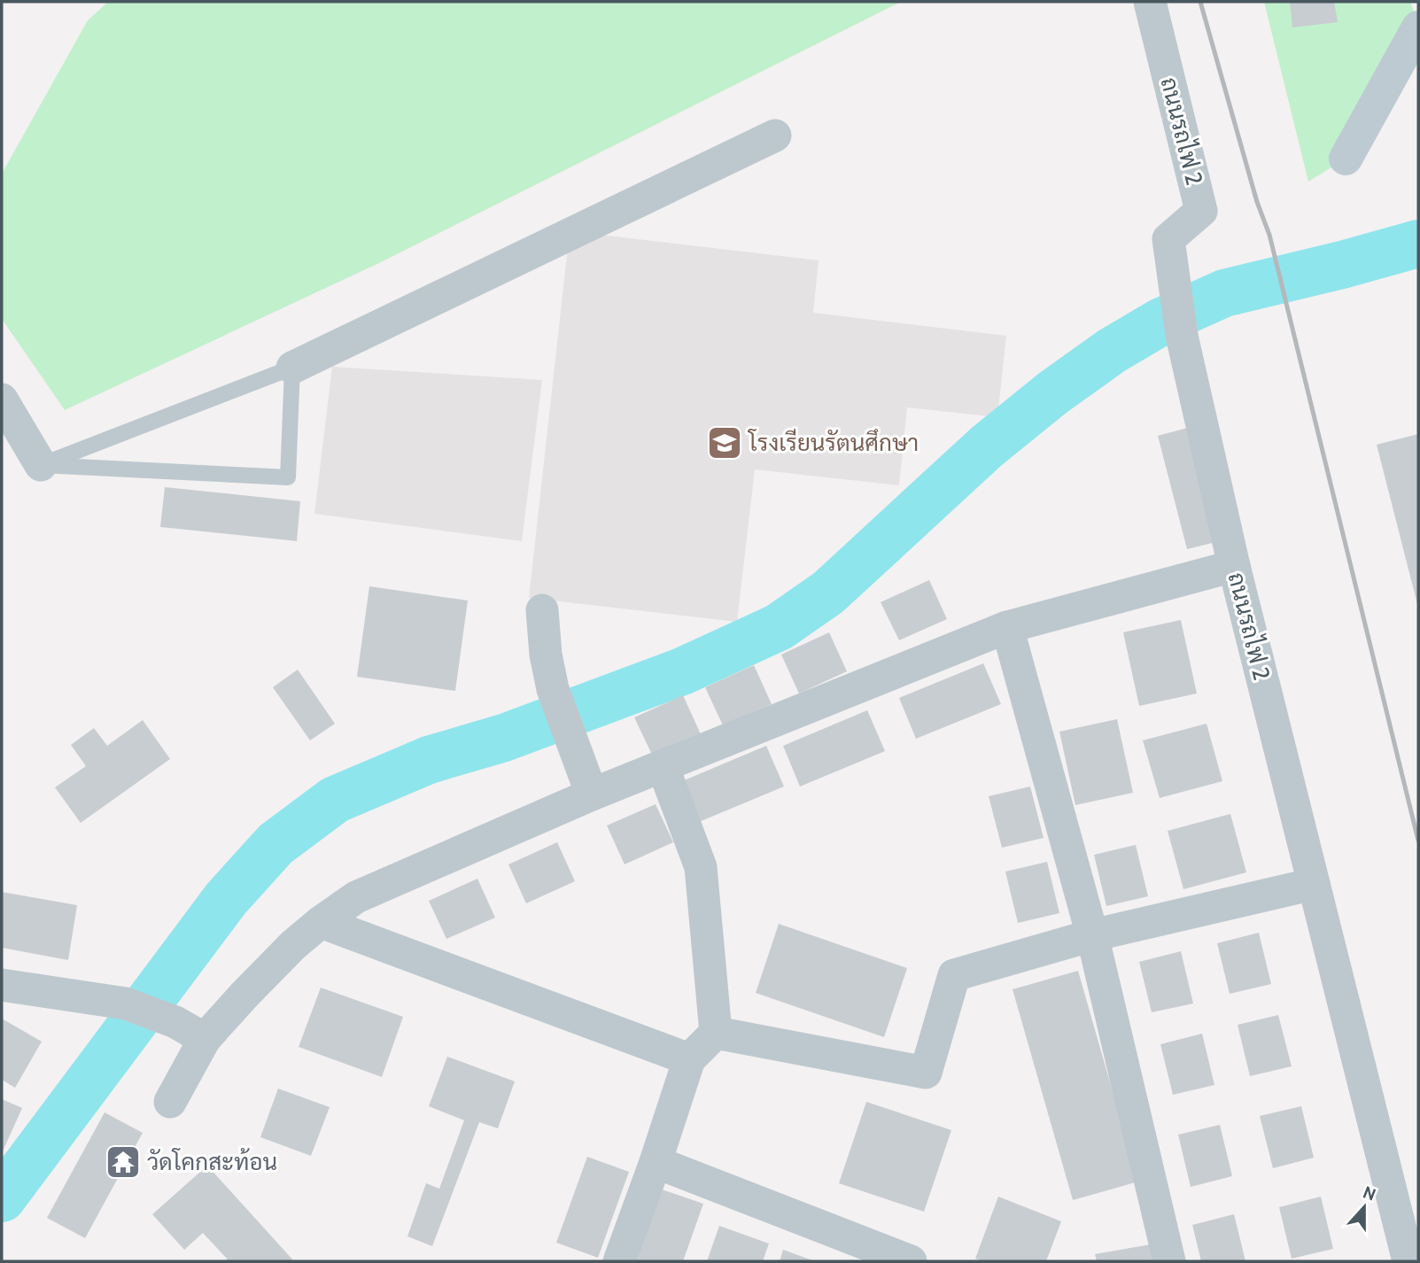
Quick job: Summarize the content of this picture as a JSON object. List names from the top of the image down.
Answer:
{
  "streets": {
    "street": ["ถนนรถไฟ 2"]
  },
  "places": {
    "school or university": ["โรงเรียนรัตนศึกษา"],
    "temple": ["วัดโคกสะท้อน"]
  },
  "north": "top"
}
